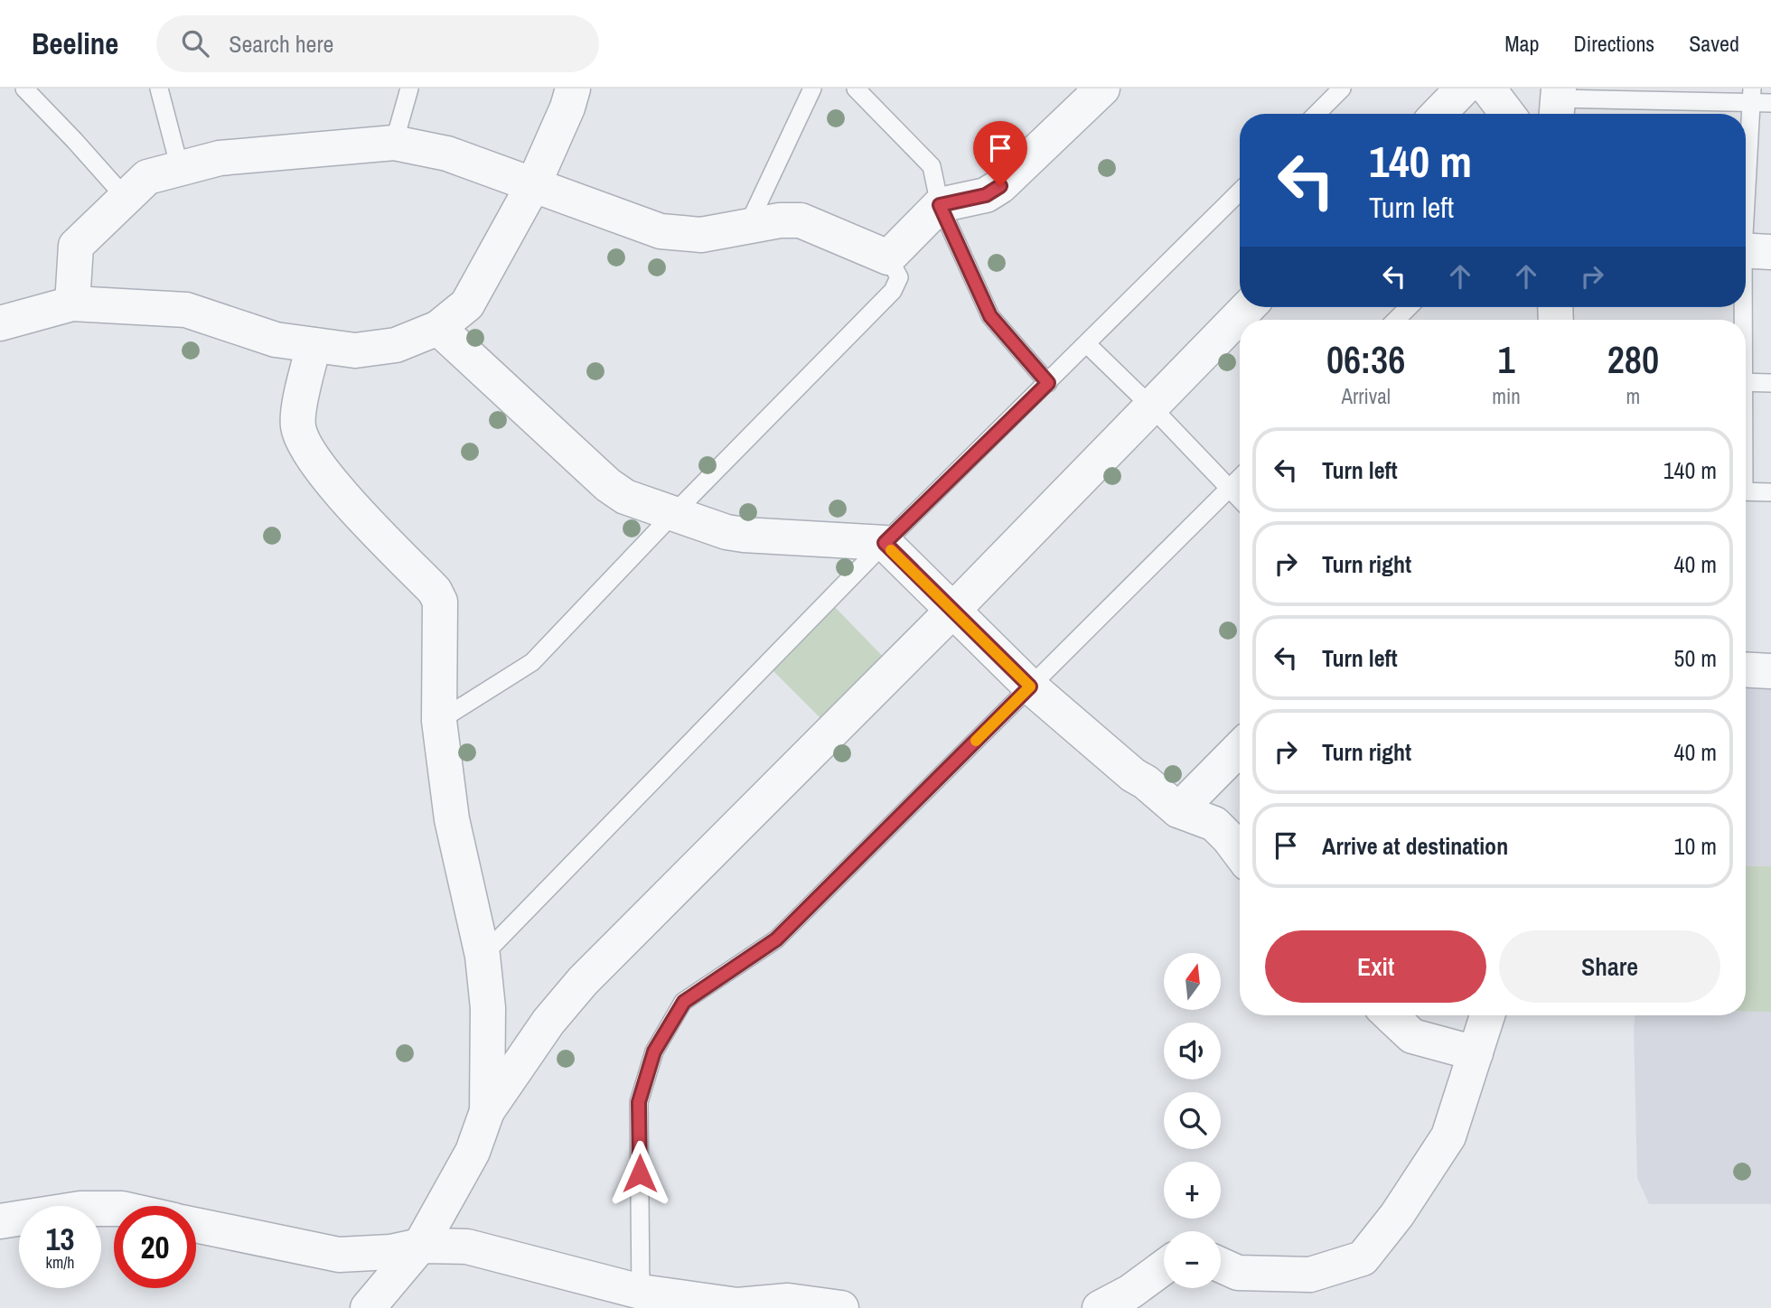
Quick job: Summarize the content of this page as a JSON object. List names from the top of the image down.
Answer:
{
  "north": "top",
  "page": {
    "header": "Beeline",
    "search": "Search here",
    "nav": ["Map", "Directions", "Saved"],
    "turn": ["140 m", "Turn left"],
    "eta": [
      "06:36",
      "Arrival",
      "1",
      "min",
      "280",
      "m"
    ],
    "list": [
      {
        "name": "Turn left",
        "value": "140 m"
      },
      {
        "name": "Turn right",
        "value": "40 m"
      },
      {
        "name": "Turn left",
        "value": "50 m"
      },
      {
        "name": "Turn right",
        "value": "40 m"
      },
      {
        "name": "Arrive at destination",
        "value": "10 m"
      }
    ],
    "buttons": ["Exit", "Share"],
    "map_buttons": ["+", "−"],
    "speed": "13 km/h",
    "limit": "20"
  }
}
